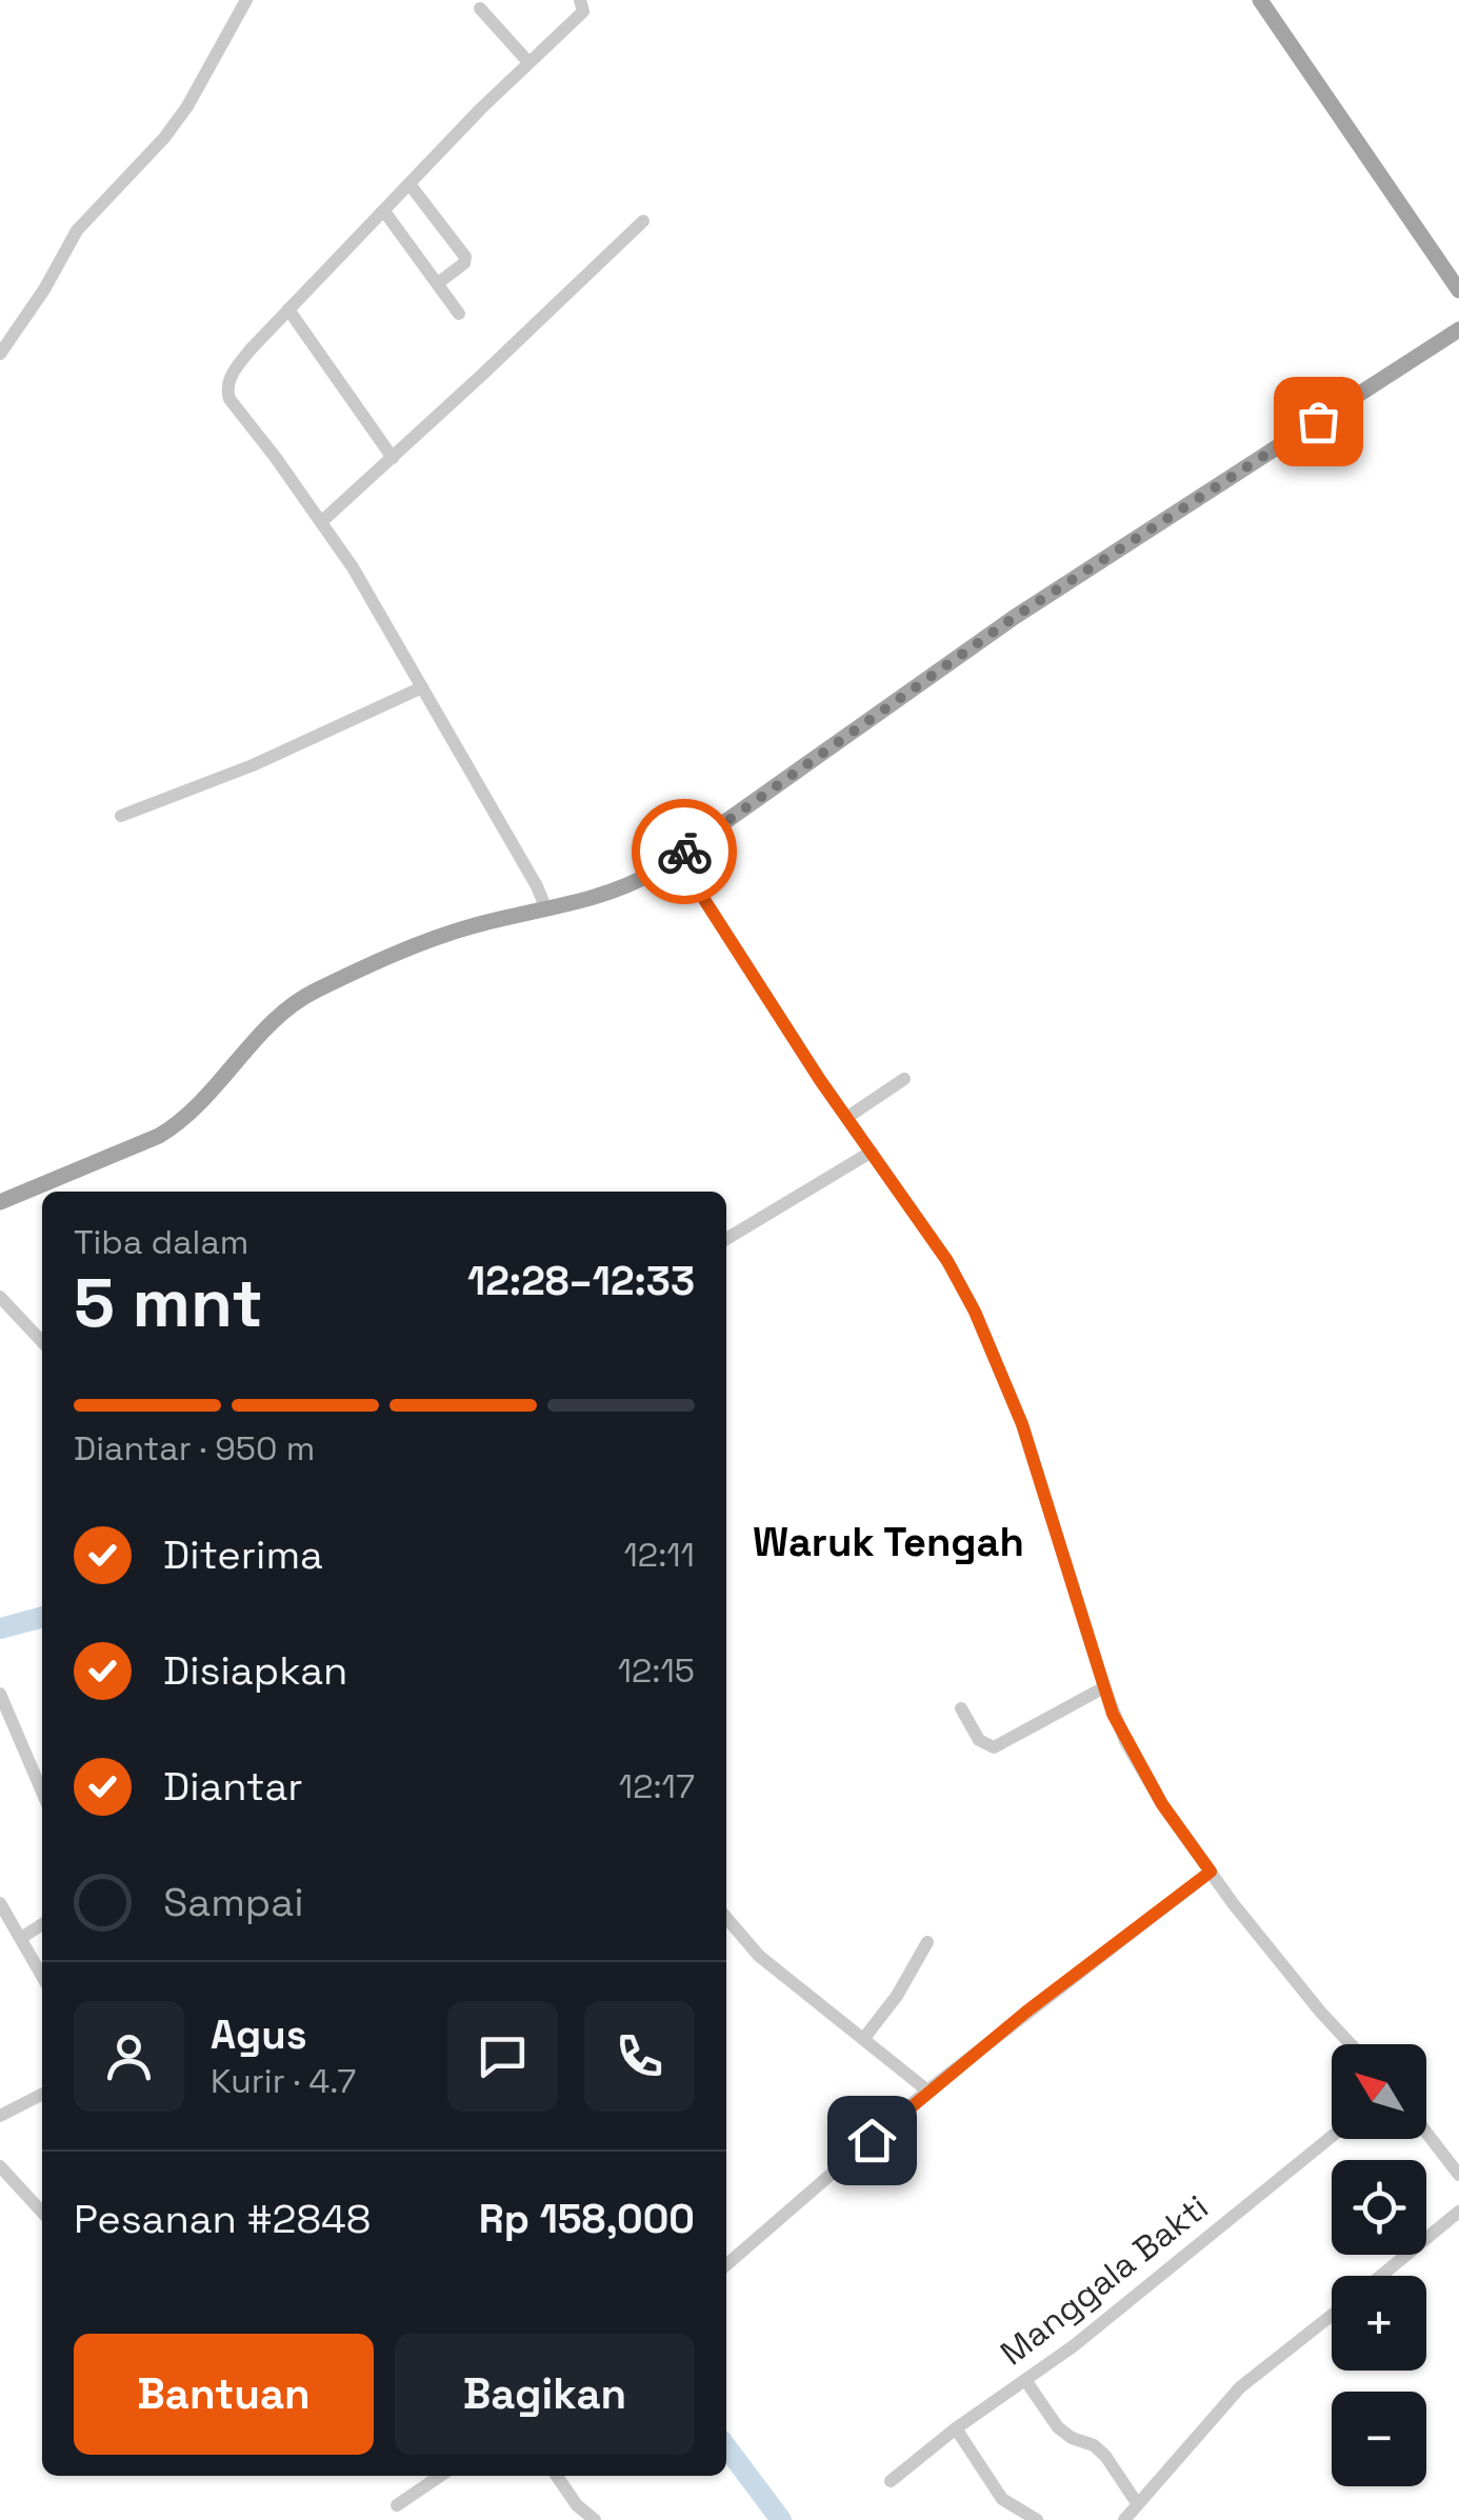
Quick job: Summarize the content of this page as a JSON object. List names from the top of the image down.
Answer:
{
  "streets": {
    "street": ["Manggala Bakti"]
  },
  "districts": ["Waruk Tengah"],
  "north": "top left",
  "page": {
    "heading": ["5 mnt", "Tiba dalam", "12:28–12:33"],
    "panel": [
      "Agus",
      "Kurir · 4.7",
      "Pesanan #2848",
      "Rp 158,000"
    ],
    "bar": "Diantar · 950 m",
    "list": [
      ["Diterima", "12:11"],
      ["Disiapkan", "12:15"],
      ["Diantar", "12:17"],
      "Sampai"
    ],
    "map_buttons": ["+", "−"],
    "buttons": ["Bantuan", "Bagikan"]
  }
}
